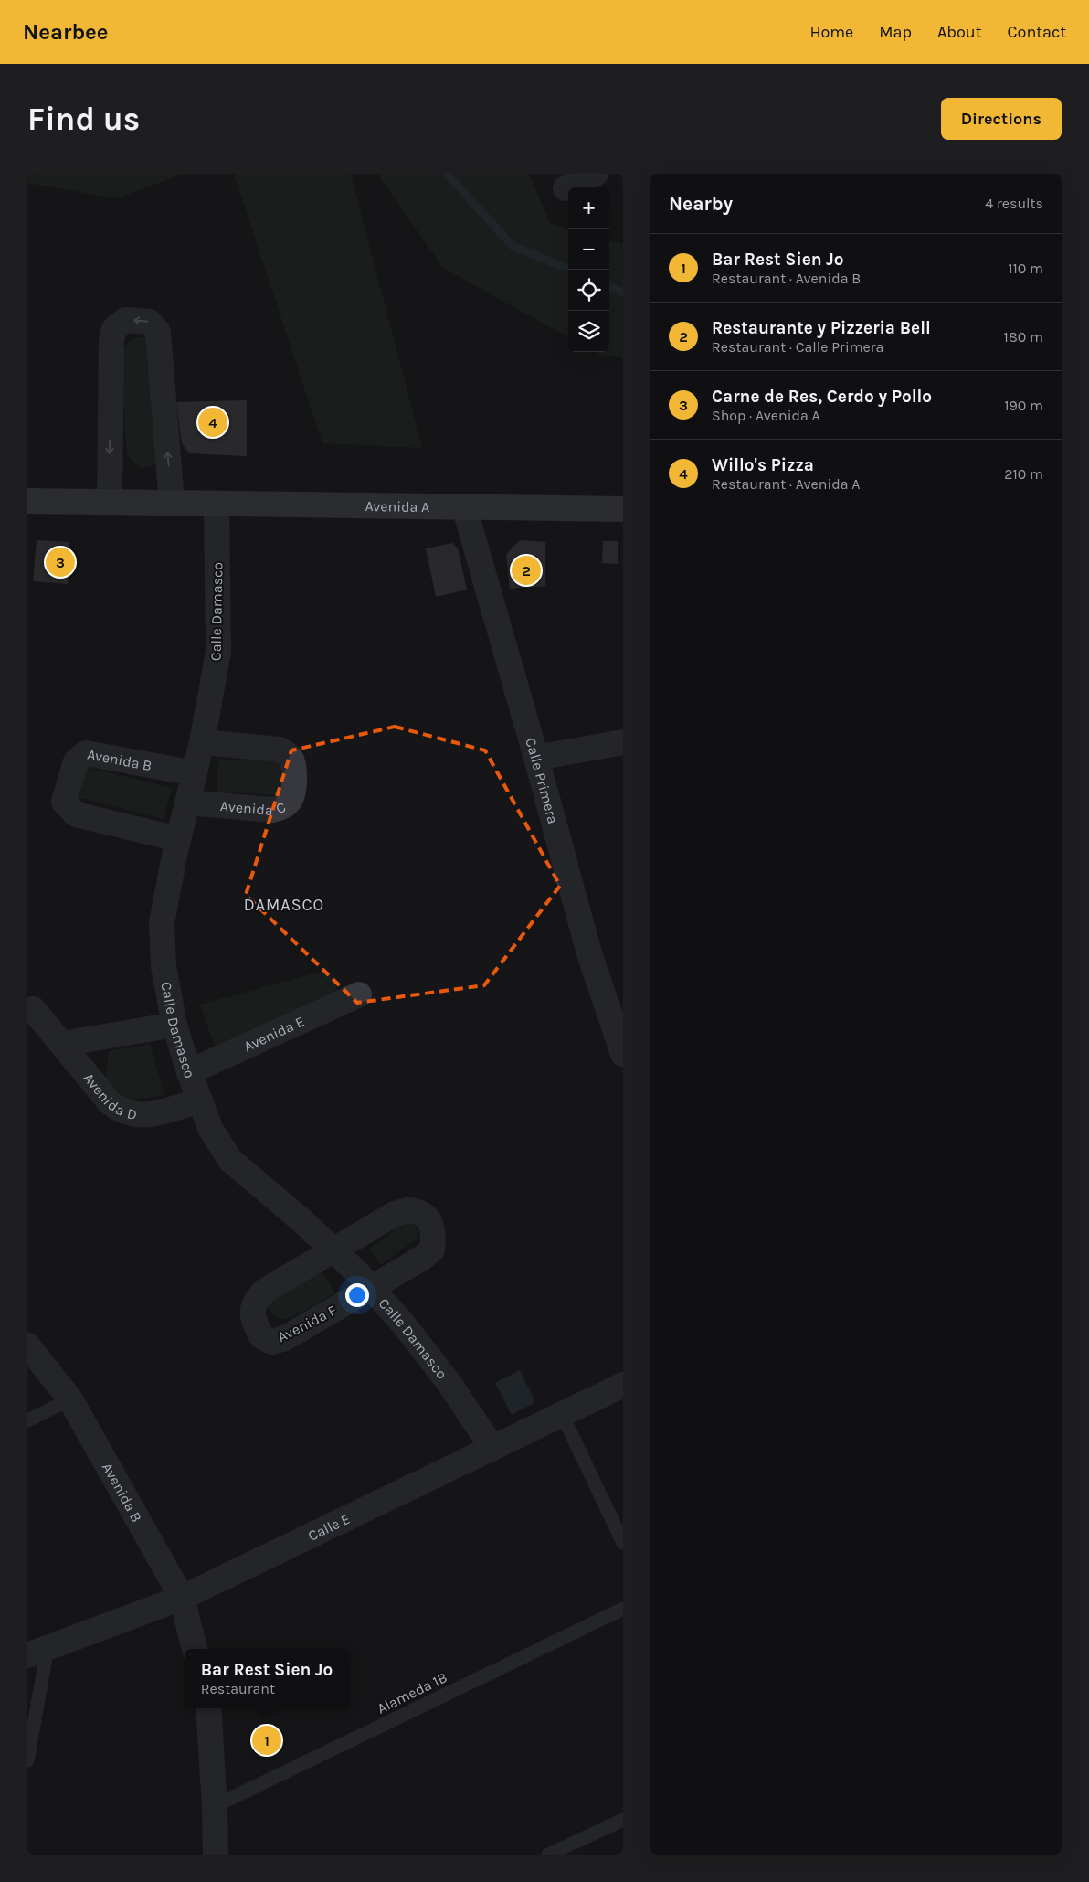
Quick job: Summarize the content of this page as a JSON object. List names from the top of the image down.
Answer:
{
  "streets": {
    "street": [
      "Avenida A",
      "Calle Damasco",
      "Avenida B",
      "Calle Primera",
      "Avenida C",
      "Avenida E",
      "Avenida D",
      "Avenida F",
      "Calle E"
    ],
    "lane": ["Alameda 1B"]
  },
  "crossings": [
    ["Avenida A", "Calle Damasco"],
    ["Avenida A", "Calle Primera"],
    ["Calle Damasco", "Avenida B"],
    ["Calle Damasco", "Avenida C"],
    ["Calle Damasco", "Avenida E"],
    ["Calle Damasco", "Avenida D"],
    ["Calle Damasco", "Avenida F"],
    ["Calle Damasco", "Calle E"],
    ["Avenida B", "Calle E"]
  ],
  "districts": ["DAMASCO"],
  "page": {
    "header": "Nearbee",
    "nav": [
      "Home",
      "Map",
      "About",
      "Contact"
    ],
    "buttons": "Directions",
    "title": "Find us",
    "heading": ["Nearby", "4 results"],
    "map_buttons": ["+", "−"],
    "list": [
      {
        "mark": "1",
        "name": "Bar Rest Sien Jo",
        "note": "Restaurant · Avenida B",
        "value": "110 m"
      },
      {
        "mark": "2",
        "name": "Restaurante y Pizzeria Bell",
        "note": "Restaurant · Calle Primera",
        "value": "180 m"
      },
      {
        "mark": "3",
        "name": "Carne de Res, Cerdo y Pollo",
        "note": "Shop · Avenida A",
        "value": "190 m"
      },
      {
        "mark": "4",
        "name": "Willo's Pizza",
        "note": "Restaurant · Avenida A",
        "value": "210 m"
      }
    ],
    "pins": [
      "4",
      "3",
      "2",
      "1"
    ],
    "popup": ["Bar Rest Sien Jo", "Restaurant"]
  }
}
